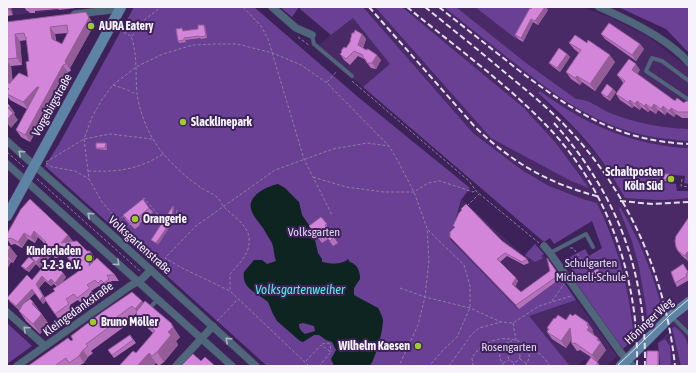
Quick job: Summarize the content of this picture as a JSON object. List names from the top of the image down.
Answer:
{
  "streets": {
    "main road": ["Vorgebirgstraße", "Höninger Weg"],
    "street": ["Volksgartenstraße", "Kleingedankstraße"]
  },
  "crossings": [
    ["Vorgebirgstraße", "Volksgartenstraße"],
    ["Volksgartenstraße", "Kleingedankstraße"]
  ],
  "water": ["Volksgartenweiher"],
  "parks": ["Volksgarten", "Schulgarten Michaeli-Schule", "Rosengarten"],
  "places": [
    "AURA Eatery",
    "Slacklinepark",
    "Schaltposten Köln Süd",
    "Orangerie",
    "Kinderladen 1-2-3 e.V.",
    "Bruno Möller",
    "Wilhelm Kaesen"
  ]
}
